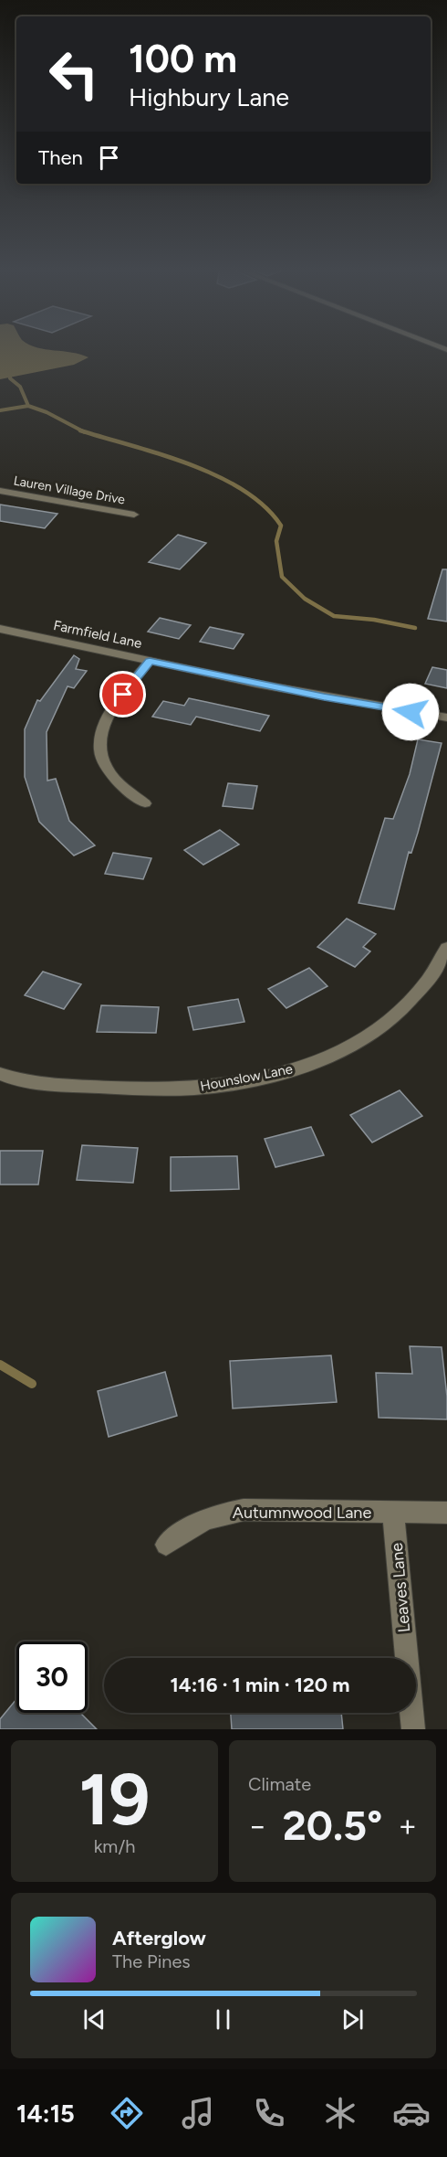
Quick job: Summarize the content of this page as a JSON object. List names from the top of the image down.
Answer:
{
  "streets": {
    "street": [
      "Lauren Village Drive",
      "Farmfield Lane",
      "Hounslow Lane",
      "Autumnwood Lane",
      "Leaves Lane"
    ]
  },
  "crossings": [
    ["Autumnwood Lane", "Leaves Lane"]
  ],
  "page": {
    "turn": ["100 m", "Highbury Lane"],
    "then": "Then",
    "limit": "30",
    "trip": "14:16 · 1 min · 120 m",
    "tile": [
      ["19", "km/h"],
      "Climate"
    ],
    "heat": ["−", "20.5°", "+"],
    "song": ["Afterglow", "The Pines"],
    "tabs": "14:15"
  }
}
